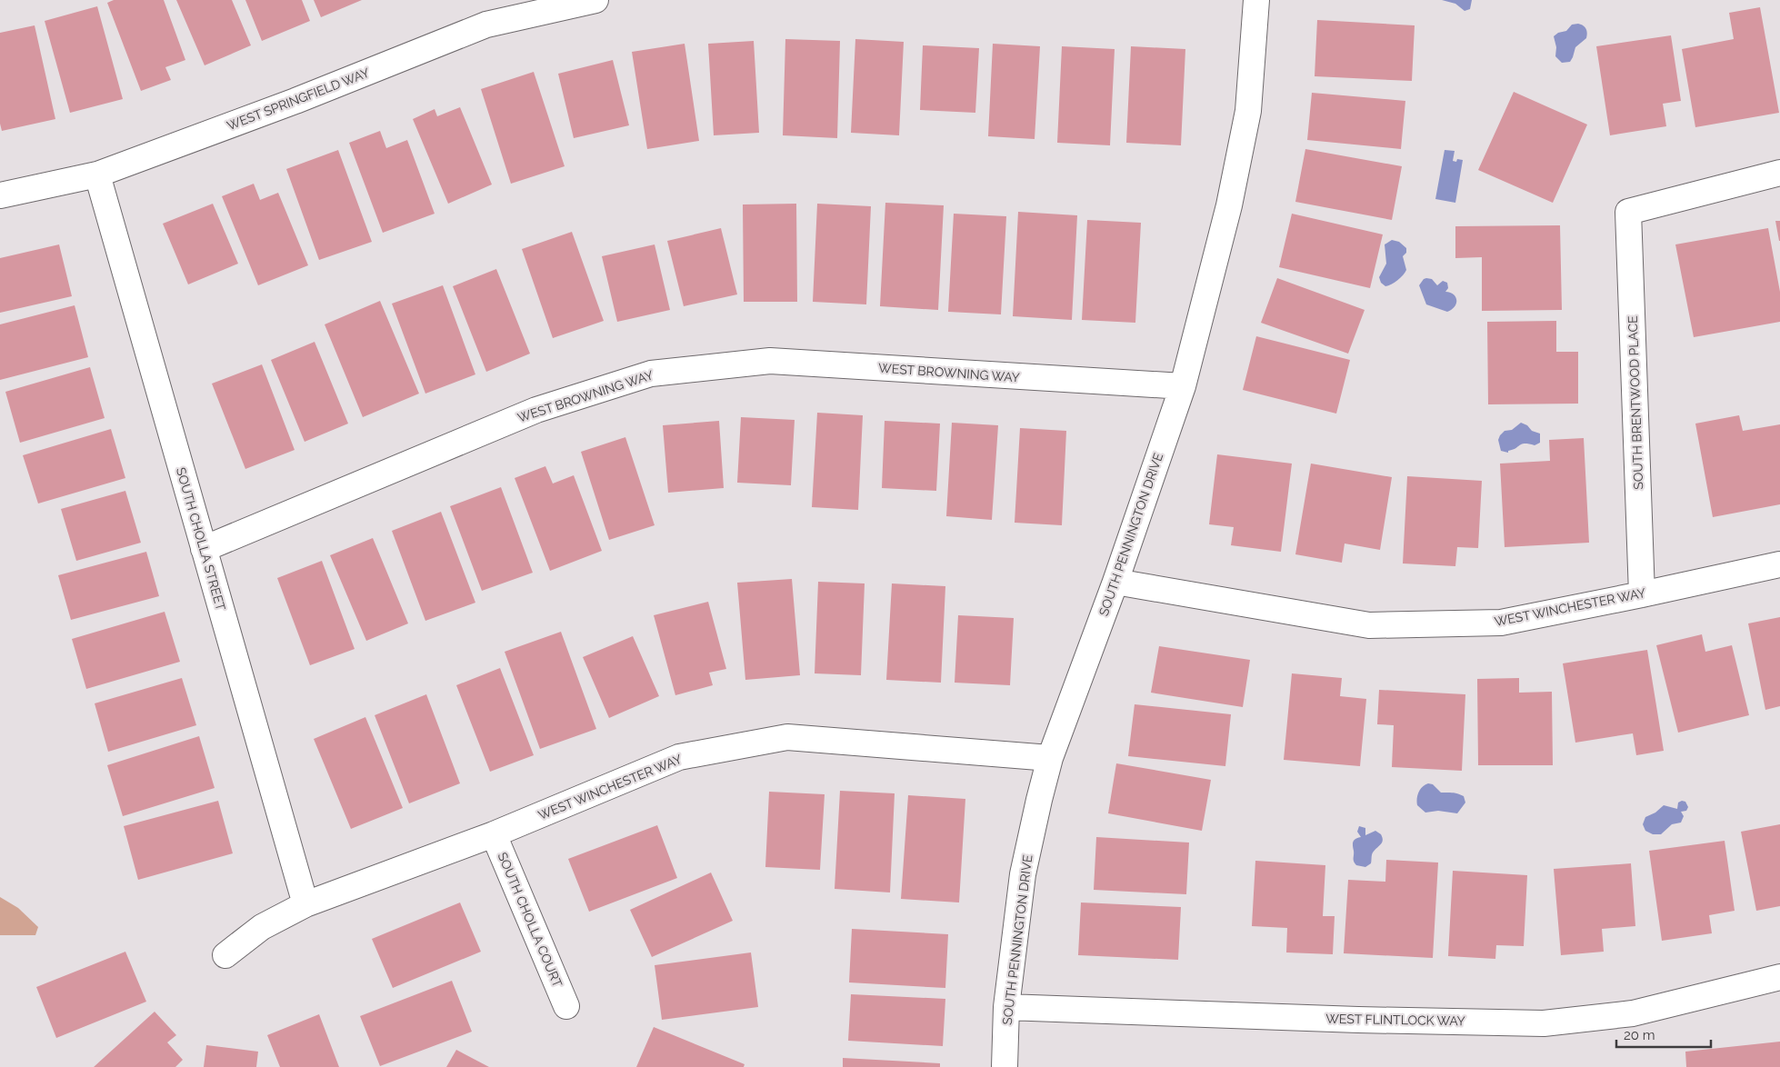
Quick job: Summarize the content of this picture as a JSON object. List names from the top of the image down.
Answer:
{
  "streets": {
    "street": [
      "WEST SPRINGFIELD WAY",
      "WEST BROWNING WAY",
      "SOUTH BRENTWOOD PLACE",
      "SOUTH PENNINGTON DRIVE",
      "SOUTH CHOLLA STREET",
      "WEST WINCHESTER WAY",
      "SOUTH CHOLLA COURT",
      "WEST FLINTLOCK WAY"
    ]
  },
  "crossings": [
    ["WEST SPRINGFIELD WAY", "SOUTH CHOLLA STREET"],
    ["WEST BROWNING WAY", "SOUTH PENNINGTON DRIVE"],
    ["WEST BROWNING WAY", "SOUTH CHOLLA STREET"],
    ["SOUTH BRENTWOOD PLACE", "WEST WINCHESTER WAY"],
    ["SOUTH PENNINGTON DRIVE", "WEST WINCHESTER WAY"],
    ["SOUTH PENNINGTON DRIVE", "WEST FLINTLOCK WAY"],
    ["SOUTH CHOLLA STREET", "WEST WINCHESTER WAY"],
    ["WEST WINCHESTER WAY", "SOUTH CHOLLA COURT"]
  ],
  "scale_bar": "20 m"
}
